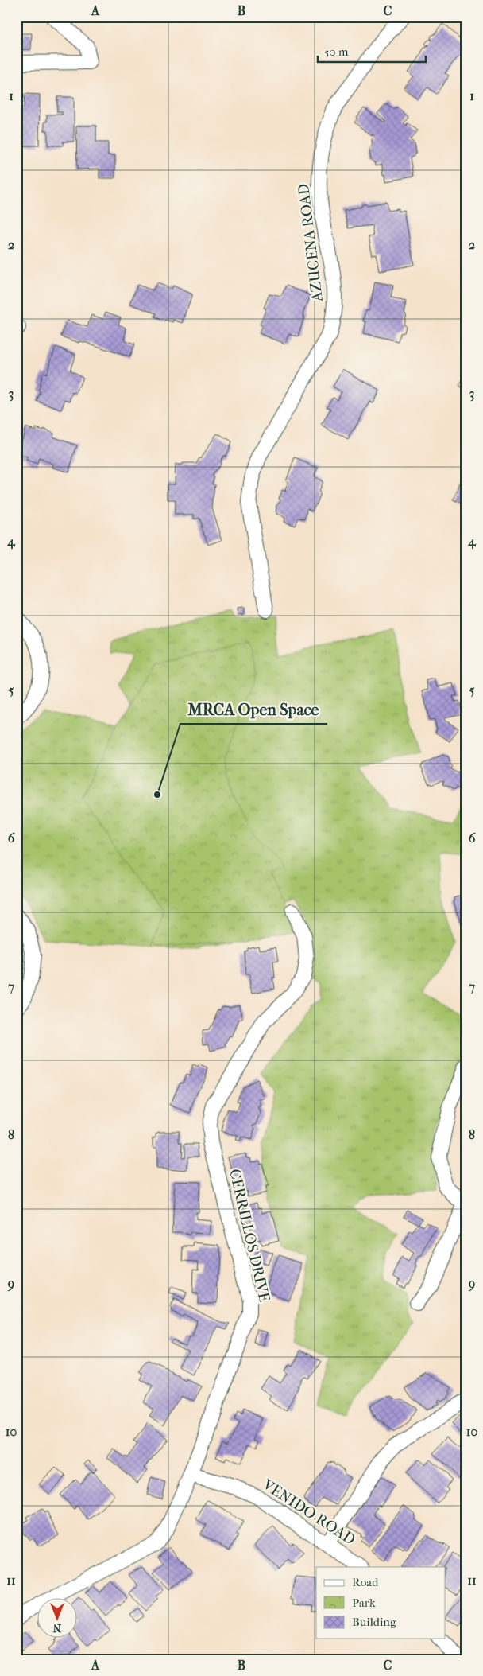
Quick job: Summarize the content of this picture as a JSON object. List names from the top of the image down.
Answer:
{
  "streets": {
    "street": ["AZUCENA ROAD", "CERRILLOS DRIVE", "VENIDO ROAD"]
  },
  "crossings": [
    ["CERRILLOS DRIVE", "VENIDO ROAD"]
  ],
  "places": ["MRCA Open Space"],
  "legend": ["Road", "Park", "Building"],
  "scale_bar": "50 m",
  "north": "bottom",
  "grid": {
    "columns": ["A", "B", "C"],
    "rows": [
      "1",
      "2",
      "3",
      "4",
      "5",
      "6",
      "7",
      "8",
      "9",
      "10",
      "11"
    ]
  }
}
